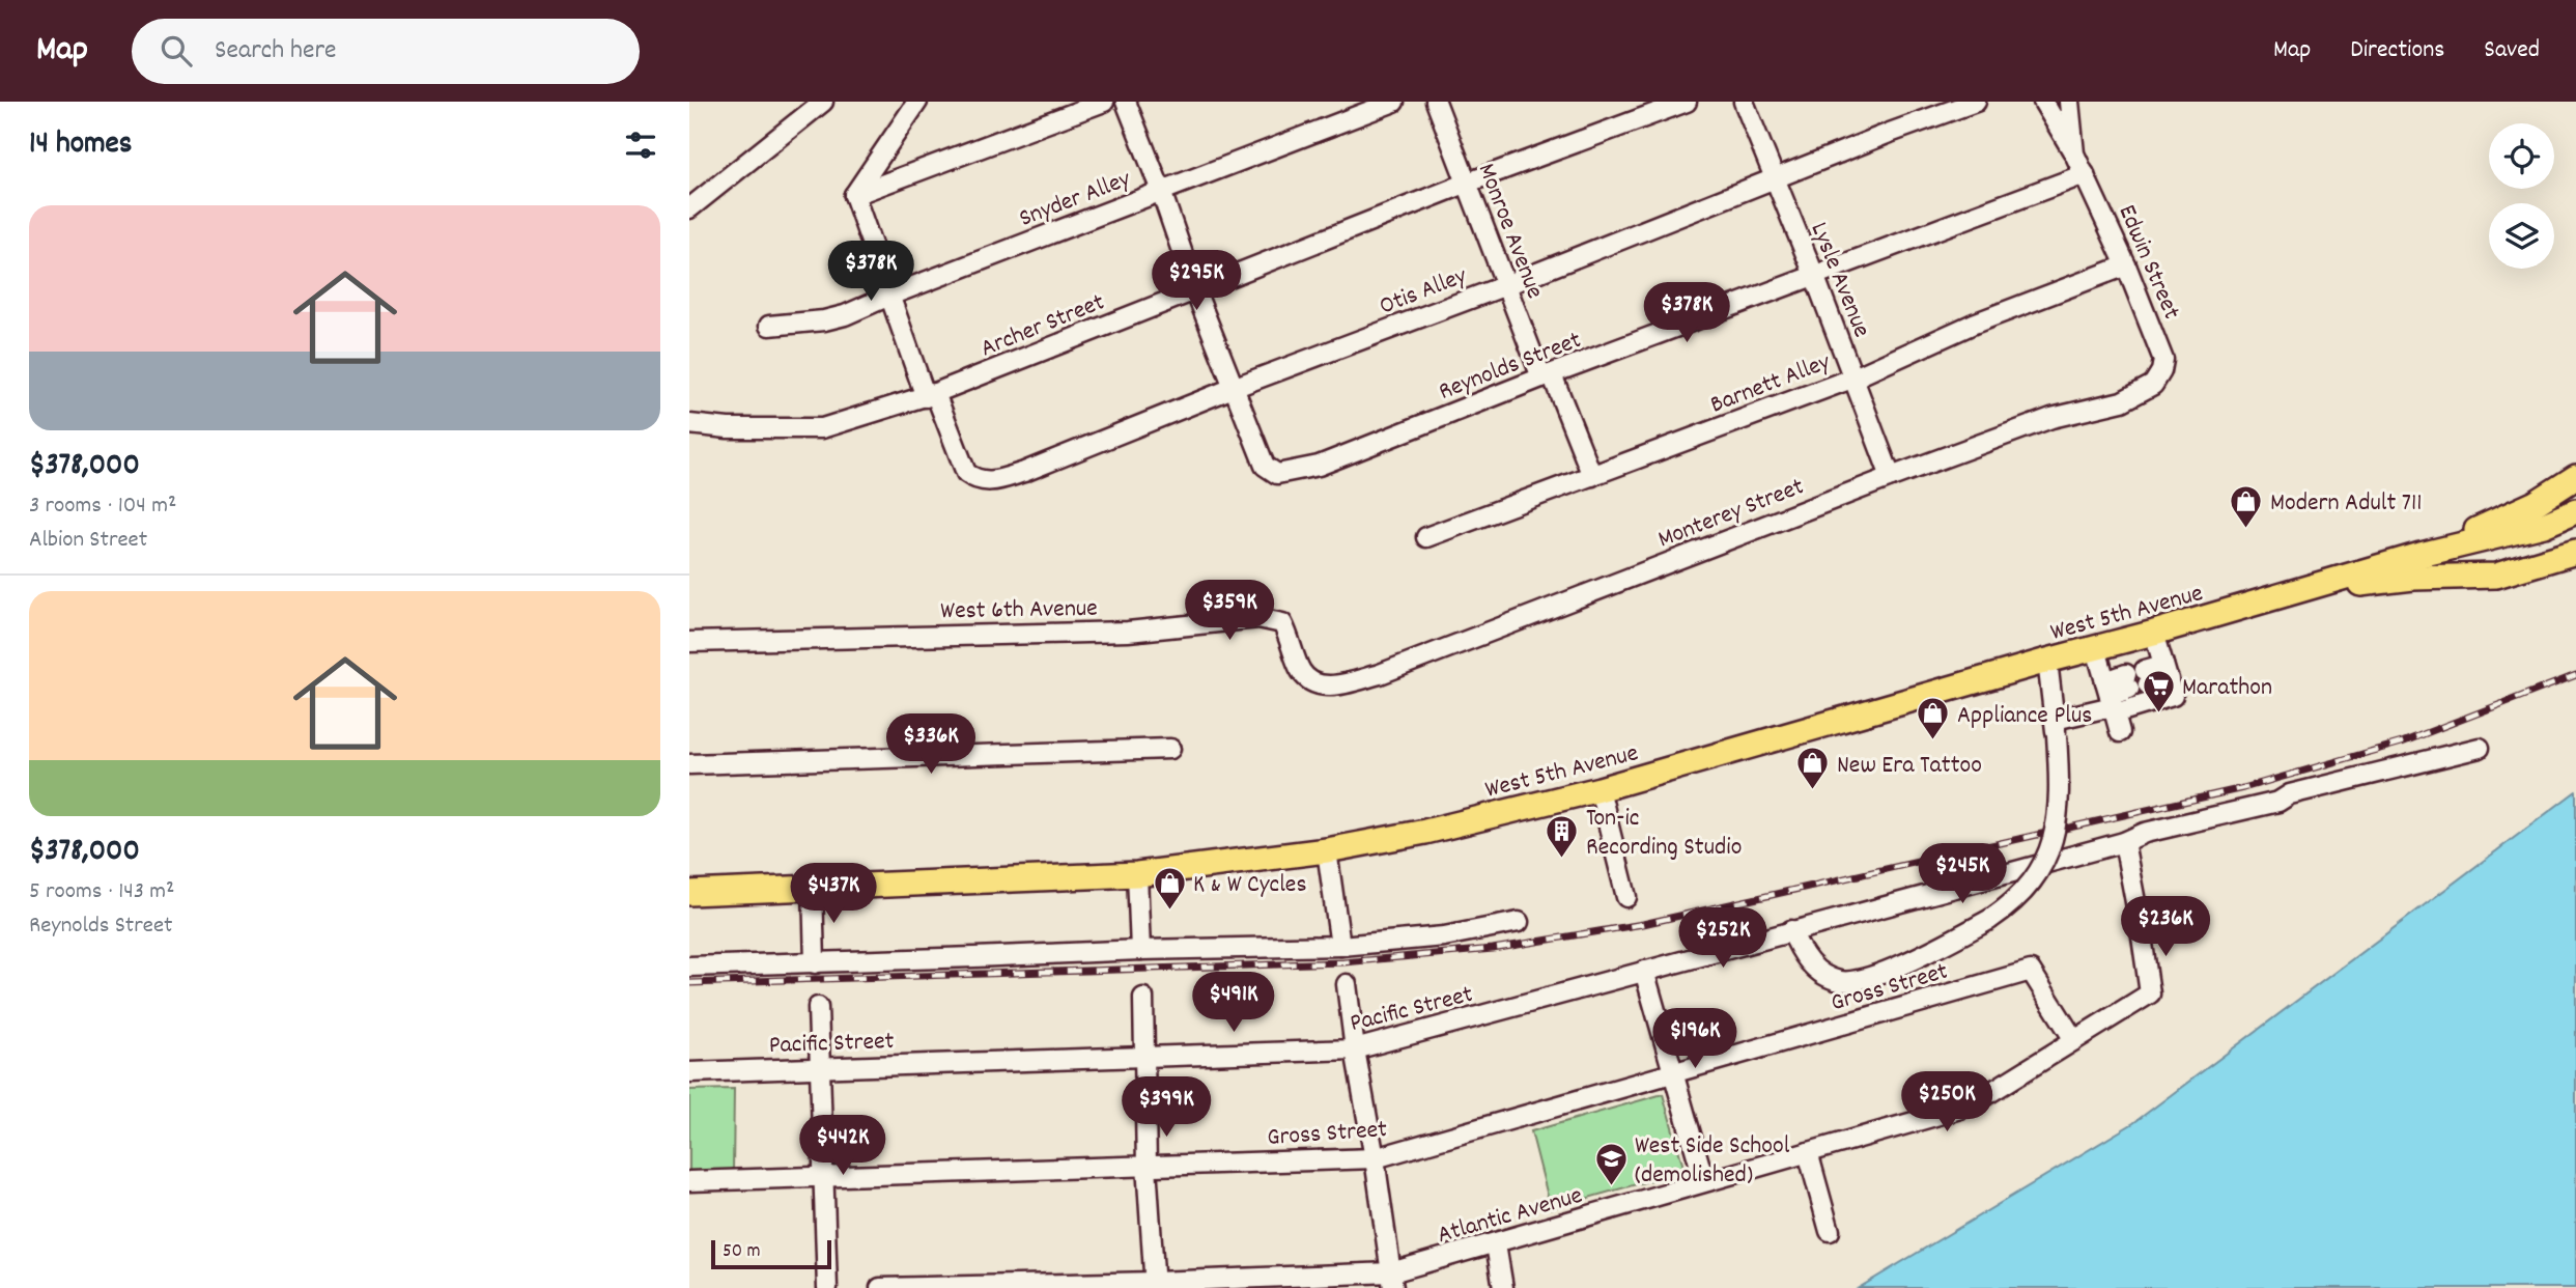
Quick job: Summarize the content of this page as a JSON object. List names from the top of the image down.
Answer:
{
  "streets": {
    "main road": ["West 5th Avenue"],
    "street": [
      "Snyder Alley",
      "Monroe Avenue",
      "Edwin Street",
      "Lysle Avenue",
      "Otis Alley",
      "Archer Street",
      "Reynolds Street",
      "Barnett Alley",
      "Monterey Street",
      "West 6th Avenue",
      "Gross Street",
      "Pacific Street",
      "Atlantic Avenue"
    ]
  },
  "crossings": [
    ["Snyder Alley", "Otis Alley"],
    ["Monroe Avenue", "Otis Alley"],
    ["Monroe Avenue", "Archer Street"],
    ["Monroe Avenue", "Reynolds Street"],
    ["Monroe Avenue", "Barnett Alley"],
    ["Edwin Street", "Reynolds Street"],
    ["Edwin Street", "Barnett Alley"],
    ["Edwin Street", "Monterey Street"],
    ["Lysle Avenue", "Otis Alley"],
    ["Lysle Avenue", "Reynolds Street"],
    ["Lysle Avenue", "Barnett Alley"],
    ["Lysle Avenue", "Monterey Street"],
    ["Otis Alley", "Archer Street"],
    ["Otis Alley", "Reynolds Street"],
    ["Monterey Street", "West 6th Avenue"],
    ["Gross Street", "Atlantic Avenue"],
    ["Pacific Street", "Atlantic Avenue"]
  ],
  "places": {
    "shop": [
      "Modern Adult 711",
      "Appliance Plus",
      "New Era Tattoo",
      "K & W Cycles"
    ],
    "supermarket": ["Marathon"],
    "building": ["Ton-ic Recording Studio"],
    "school or university": ["West Side School (demolished)"]
  },
  "scale_bar": "50 m",
  "page": {
    "header": "Map",
    "search": "Search here",
    "nav": ["Map", "Directions", "Saved"],
    "heading": "14 homes",
    "list": [
      {
        "name": "$378,000",
        "note": "3 rooms · 104 m² · Albion Street"
      },
      {
        "name": "$378,000",
        "note": "5 rooms · 143 m² · Reynolds Street"
      }
    ],
    "price": [
      "$378K",
      "$295K",
      "$378K",
      "$359K",
      "$336K",
      "$245K",
      "$437K",
      "$236K",
      "$252K",
      "$491K",
      "$196K",
      "$250K",
      "$399K",
      "$442K"
    ],
    "scale": "50 m"
  }
}
